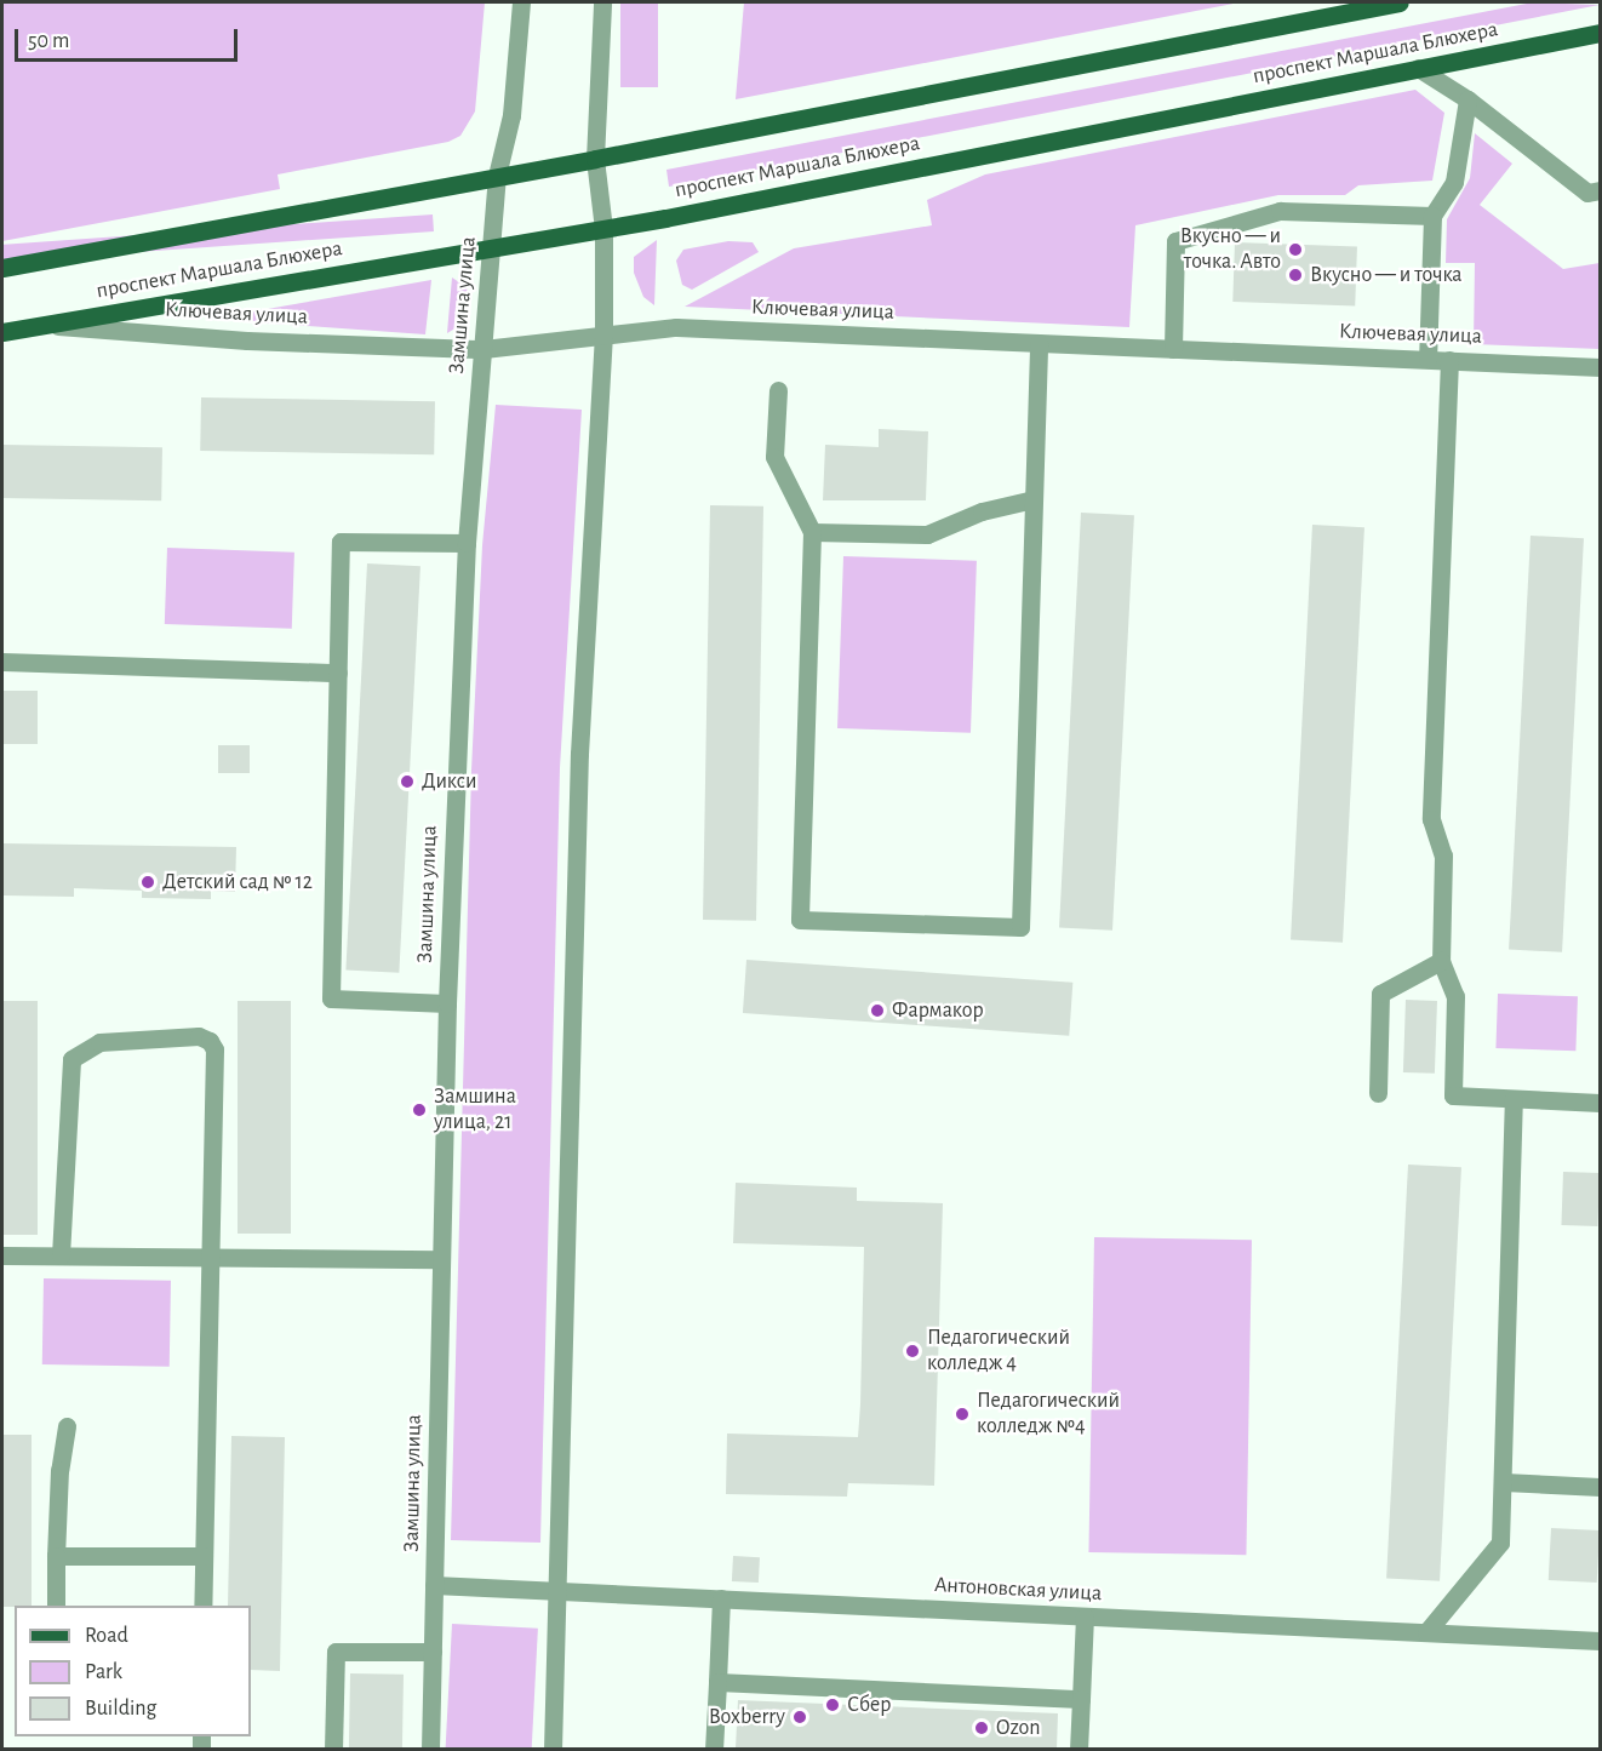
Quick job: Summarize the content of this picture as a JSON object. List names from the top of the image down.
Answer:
{
  "streets": {
    "main road": ["проспект Маршала Блюхера"],
    "street": ["Замшина улица", "Ключевая улица", "Антоновская улица"]
  },
  "crossings": [
    ["проспект Маршала Блюхера", "Замшина улица"],
    ["проспект Маршала Блюхера", "Ключевая улица"],
    ["Замшина улица", "Ключевая улица"],
    ["Замшина улица", "Антоновская улица"]
  ],
  "places": [
    "Вкусно — и точка. Авто",
    "Вкусно — и точка",
    "Дикси",
    "Детский сад № 12",
    "Фармакор",
    "Замшина улица, 21",
    "Педагогический колледж 4",
    "Педагогический колледж №4",
    "Сбер",
    "Boxberry",
    "Ozon"
  ],
  "legend": ["Road", "Park", "Building"],
  "scale_bar": "50 m"
}
